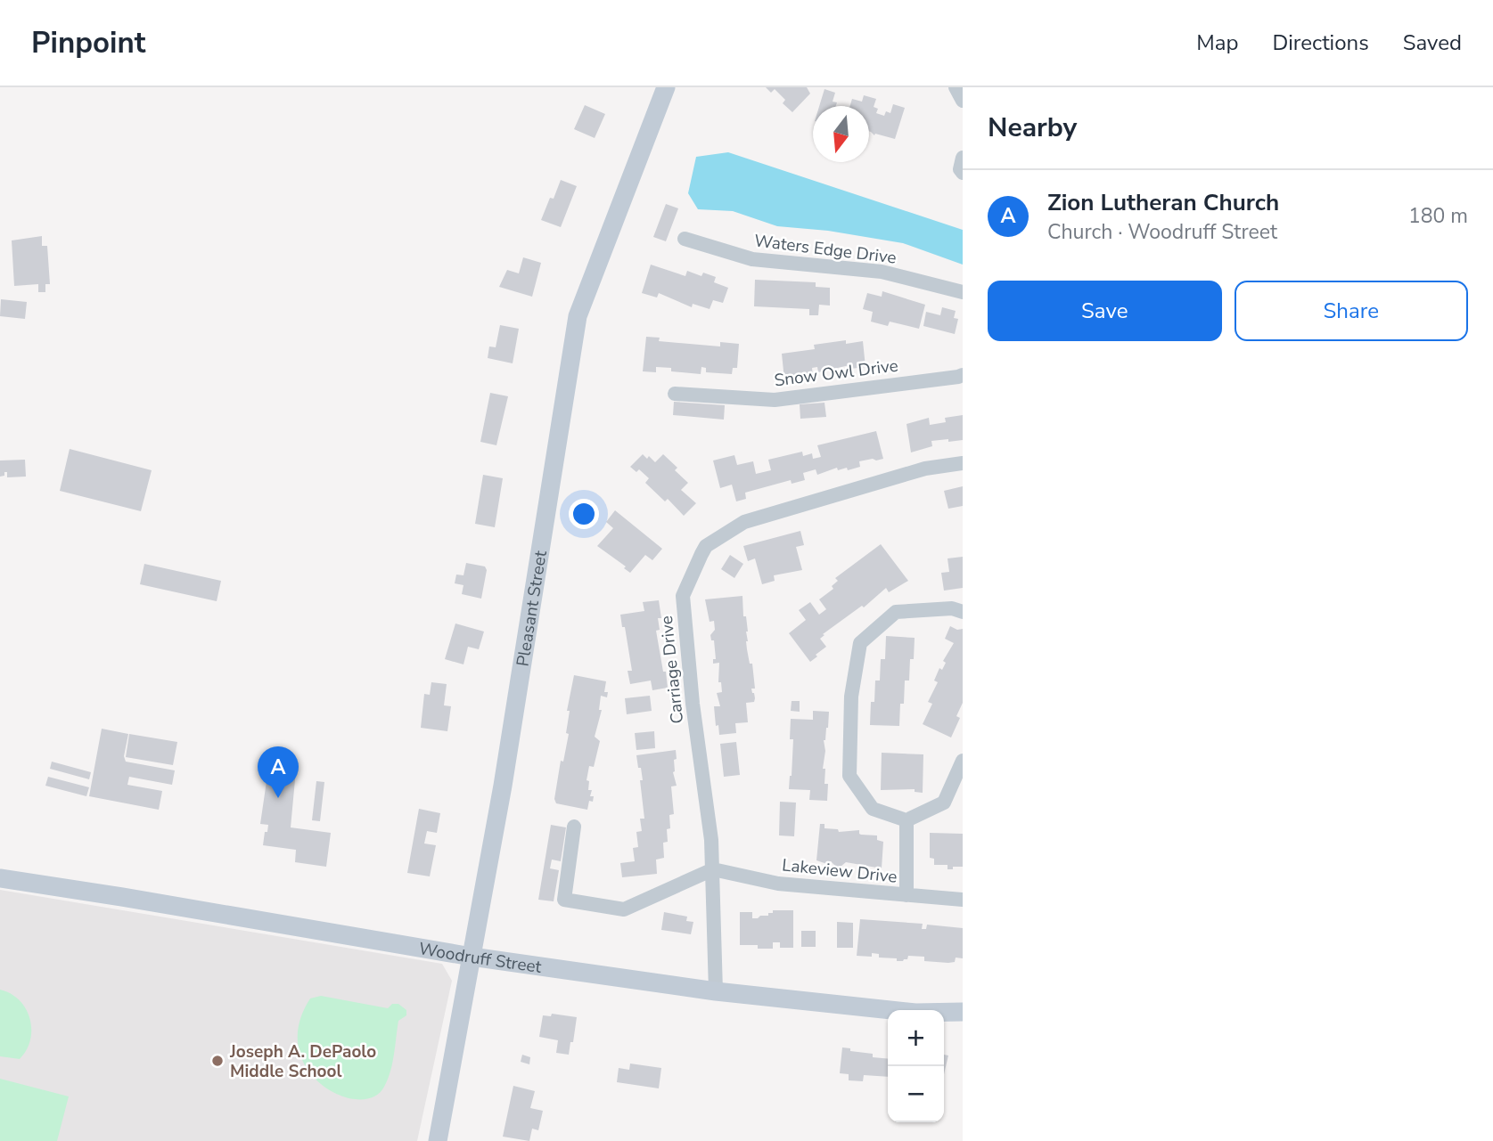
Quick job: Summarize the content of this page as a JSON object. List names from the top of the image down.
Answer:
{
  "streets": {
    "street": [
      "Waters Edge Drive",
      "Snow Owl Drive",
      "Pleasant Street",
      "Carriage Drive",
      "Lakeview Drive",
      "Woodruff Street"
    ]
  },
  "crossings": [
    ["Pleasant Street", "Woodruff Street"],
    ["Carriage Drive", "Lakeview Drive"],
    ["Carriage Drive", "Woodruff Street"]
  ],
  "places": ["Joseph A. DePaolo Middle School"],
  "north": "bottom",
  "page": {
    "header": "Pinpoint",
    "nav": ["Map", "Directions", "Saved"],
    "heading": "Nearby",
    "list": [
      {
        "mark": "A",
        "name": "Zion Lutheran Church",
        "note": "Church · Woodruff Street",
        "value": "180 m"
      }
    ],
    "buttons": ["Save", "Share"],
    "pins": "A",
    "map_buttons": ["+", "−"]
  }
}
